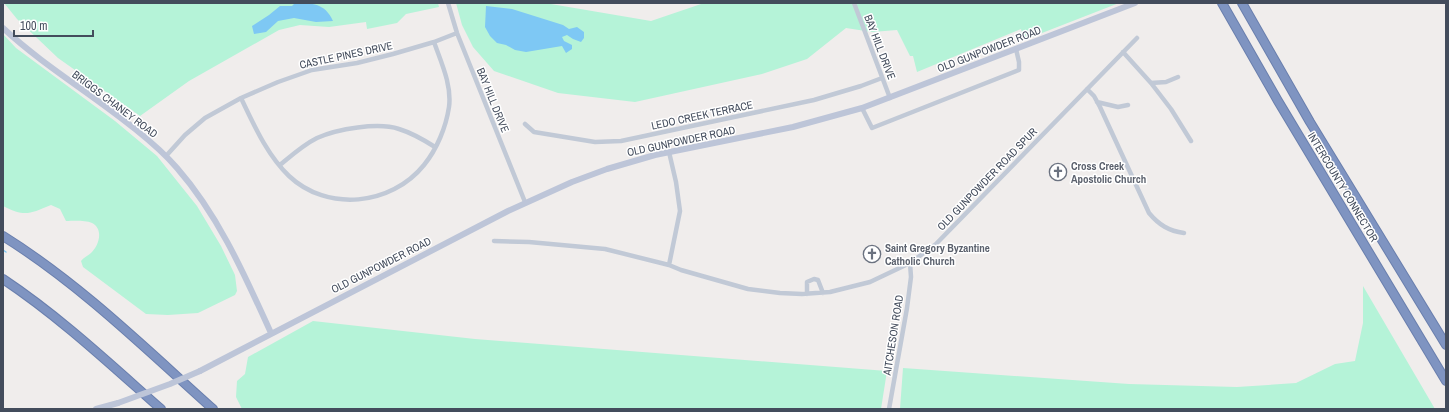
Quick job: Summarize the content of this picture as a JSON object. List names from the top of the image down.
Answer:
{
  "streets": {
    "highway": ["INTERCOUNTY CONNECTOR"],
    "main road": ["OLD GUNPOWDER ROAD", "BRIGGS CHANEY ROAD"],
    "street": [
      "BAY HILL DRIVE",
      "CASTLE PINES DRIVE",
      "LEDO CREEK TERRACE",
      "OLD GUNPOWDER ROAD SPUR",
      "AITCHESON ROAD"
    ]
  },
  "crossings": [
    ["BAY HILL DRIVE", "OLD GUNPOWDER ROAD"],
    ["BAY HILL DRIVE", "CASTLE PINES DRIVE"],
    ["BAY HILL DRIVE", "LEDO CREEK TERRACE"],
    ["OLD GUNPOWDER ROAD", "BRIGGS CHANEY ROAD"],
    ["CASTLE PINES DRIVE", "BRIGGS CHANEY ROAD"],
    ["OLD GUNPOWDER ROAD SPUR", "AITCHESON ROAD"]
  ],
  "places": {
    "church": ["Cross Creek Apostolic Church", "Saint Gregory Byzantine Catholic Church"]
  },
  "scale_bar": "100 m"
}
